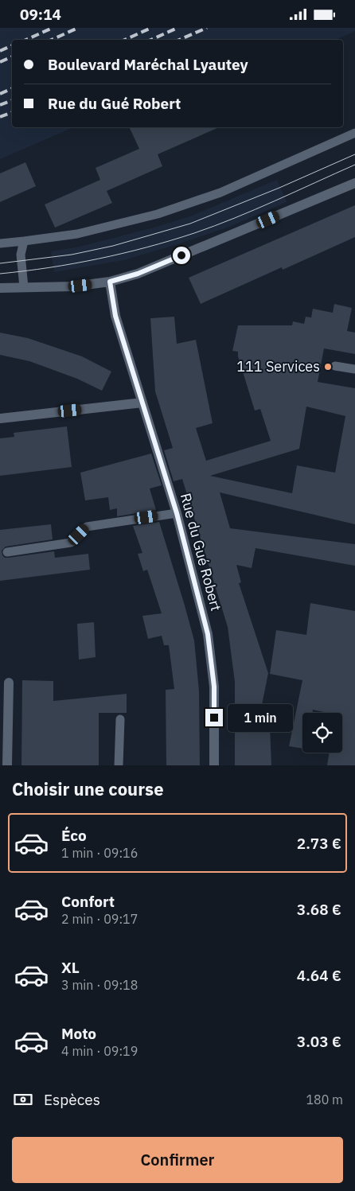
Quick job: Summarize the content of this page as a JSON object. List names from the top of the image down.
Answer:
{
  "streets": {
    "street": ["Rue du Gué Robert"]
  },
  "places": ["111 Services"],
  "page": {
    "status": "09:14",
    "banner": ["Boulevard Maréchal Lyautey", "Rue du Gué Robert"],
    "bubble": "1 min",
    "heading": "Choisir une course",
    "list": [
      {
        "name": "Éco",
        "note": "1 min · 09:16",
        "value": "2.73 €"
      },
      {
        "name": "Confort",
        "note": "2 min · 09:17",
        "value": "3.68 €"
      },
      {
        "name": "XL",
        "note": "3 min · 09:18",
        "value": "4.64 €"
      },
      {
        "name": "Moto",
        "note": "4 min · 09:19",
        "value": "3.03 €"
      }
    ],
    "pay": ["Espèces", "180 m"],
    "buttons": "Confirmer"
  }
}
